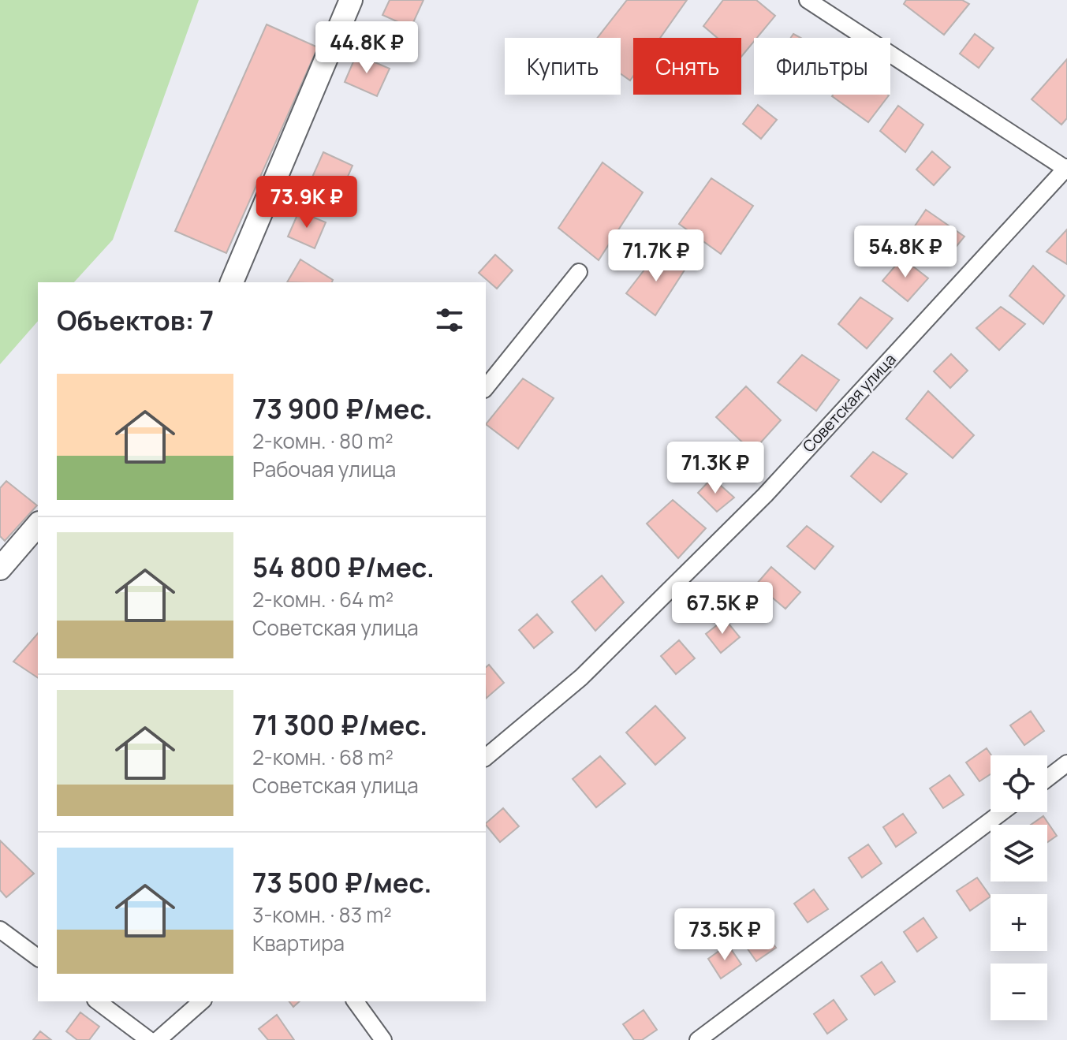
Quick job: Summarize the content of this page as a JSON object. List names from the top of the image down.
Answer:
{
  "streets": {
    "street": ["Советская улица"]
  },
  "page": {
    "price": [
      "44.8K ₽",
      "73.9K ₽",
      "54.8K ₽",
      "71.7K ₽",
      "71.3K ₽",
      "67.5K ₽",
      "73.5K ₽"
    ],
    "chip": ["Купить", "Снять", "Фильтры"],
    "heading": "Объектов: 7",
    "list": [
      {
        "name": "73 900 ₽/мес.",
        "note": "2-комн. · 80 m² · Рабочая улица"
      },
      {
        "name": "54 800 ₽/мес.",
        "note": "2-комн. · 64 m² · Советская улица"
      },
      {
        "name": "71 300 ₽/мес.",
        "note": "2-комн. · 68 m² · Советская улица"
      },
      {
        "name": "73 500 ₽/мес.",
        "note": "3-комн. · 83 m² · Квартира"
      }
    ],
    "map_buttons": ["+", "−"]
  }
}
